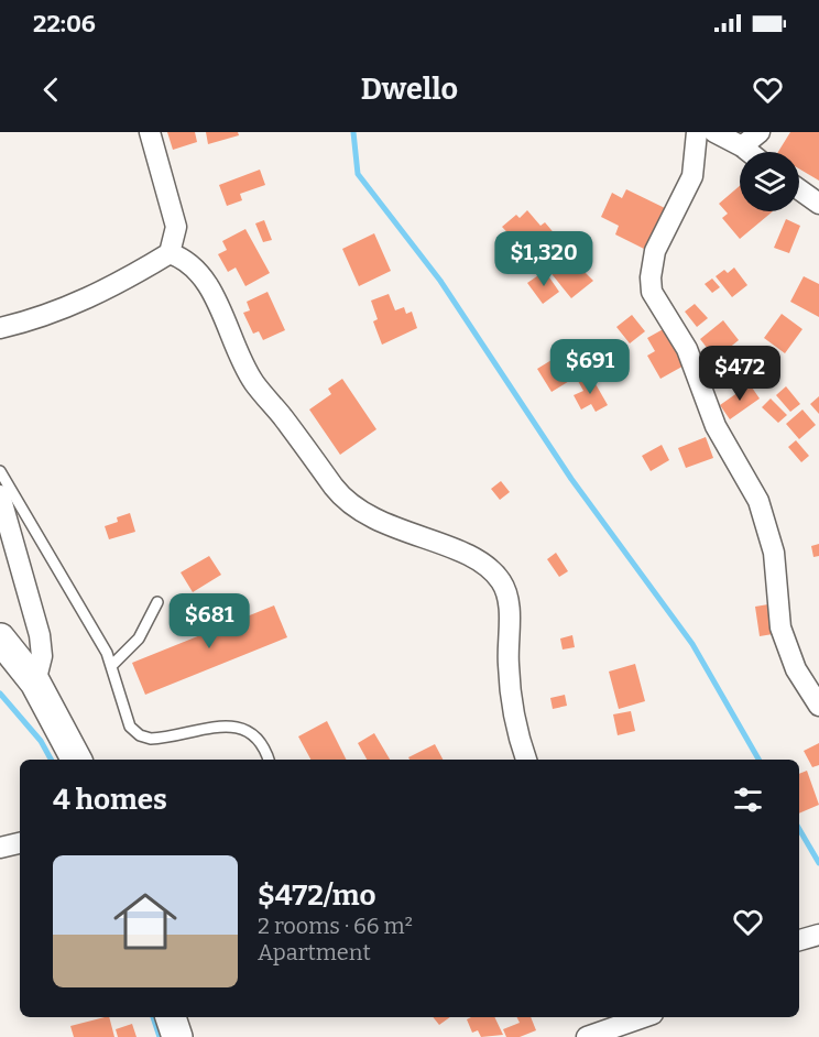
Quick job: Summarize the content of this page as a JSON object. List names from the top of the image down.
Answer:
{
  "page": {
    "status": "22:06",
    "header": "Dwello",
    "price": [
      "$1,320",
      "$691",
      "$472",
      "$681"
    ],
    "heading": "4 homes",
    "list": [
      {
        "name": "$472/mo",
        "note": "2 rooms · 66 m² · Apartment"
      }
    ]
  }
}
